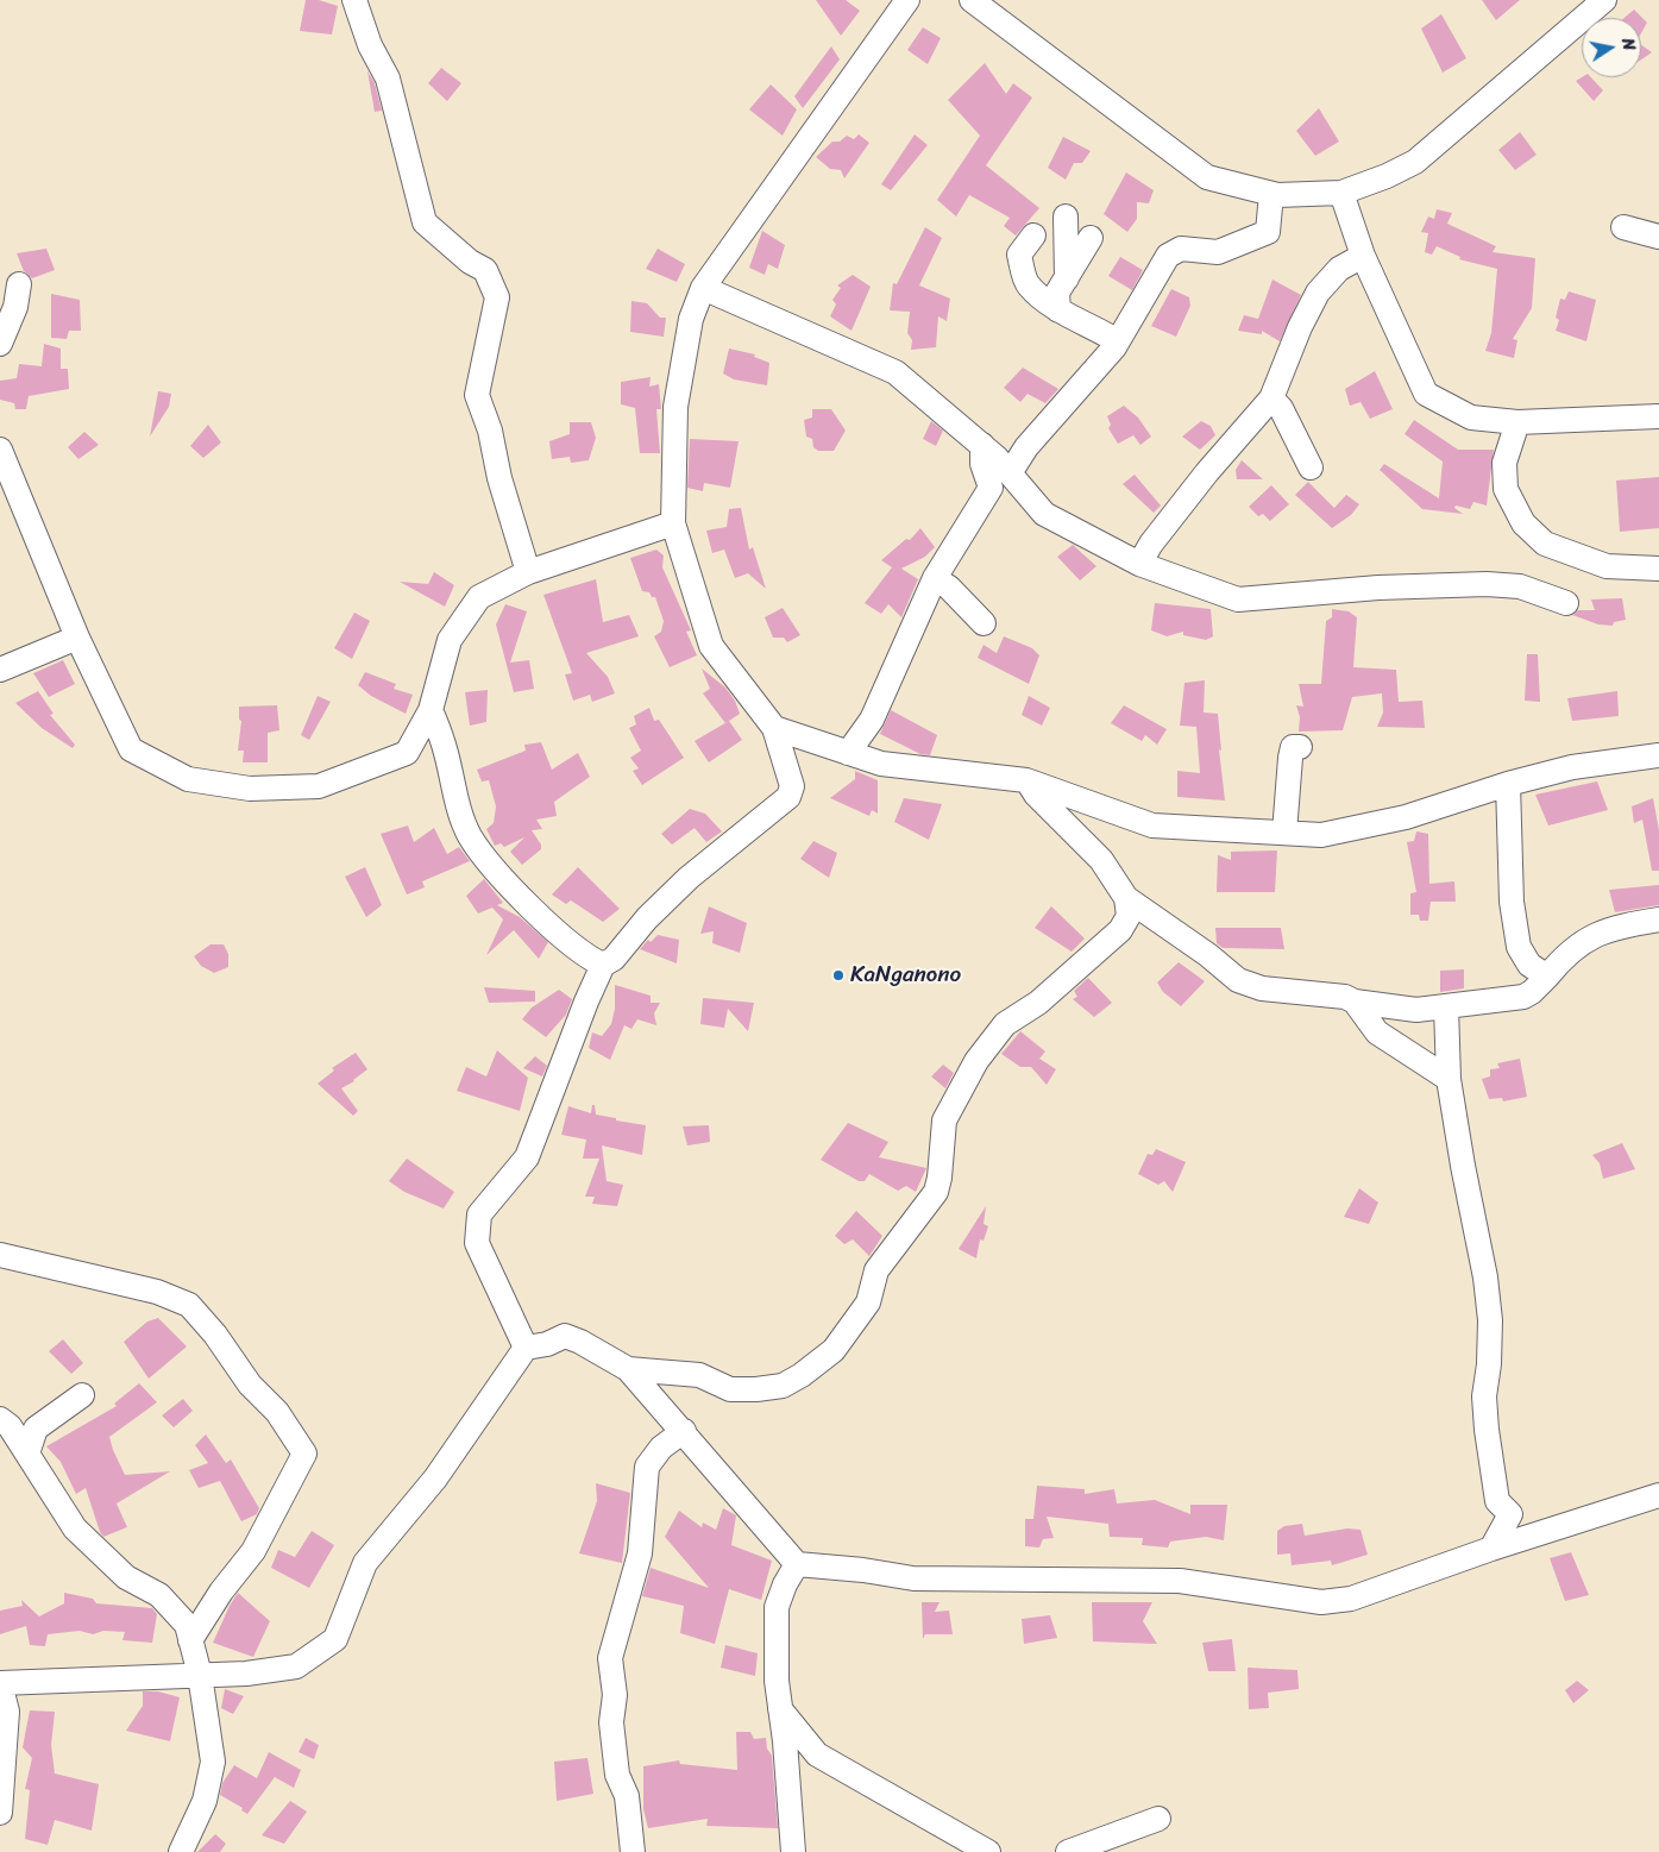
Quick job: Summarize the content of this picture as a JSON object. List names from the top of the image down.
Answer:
{
  "places": ["KaNganono"],
  "north": "right"
}
